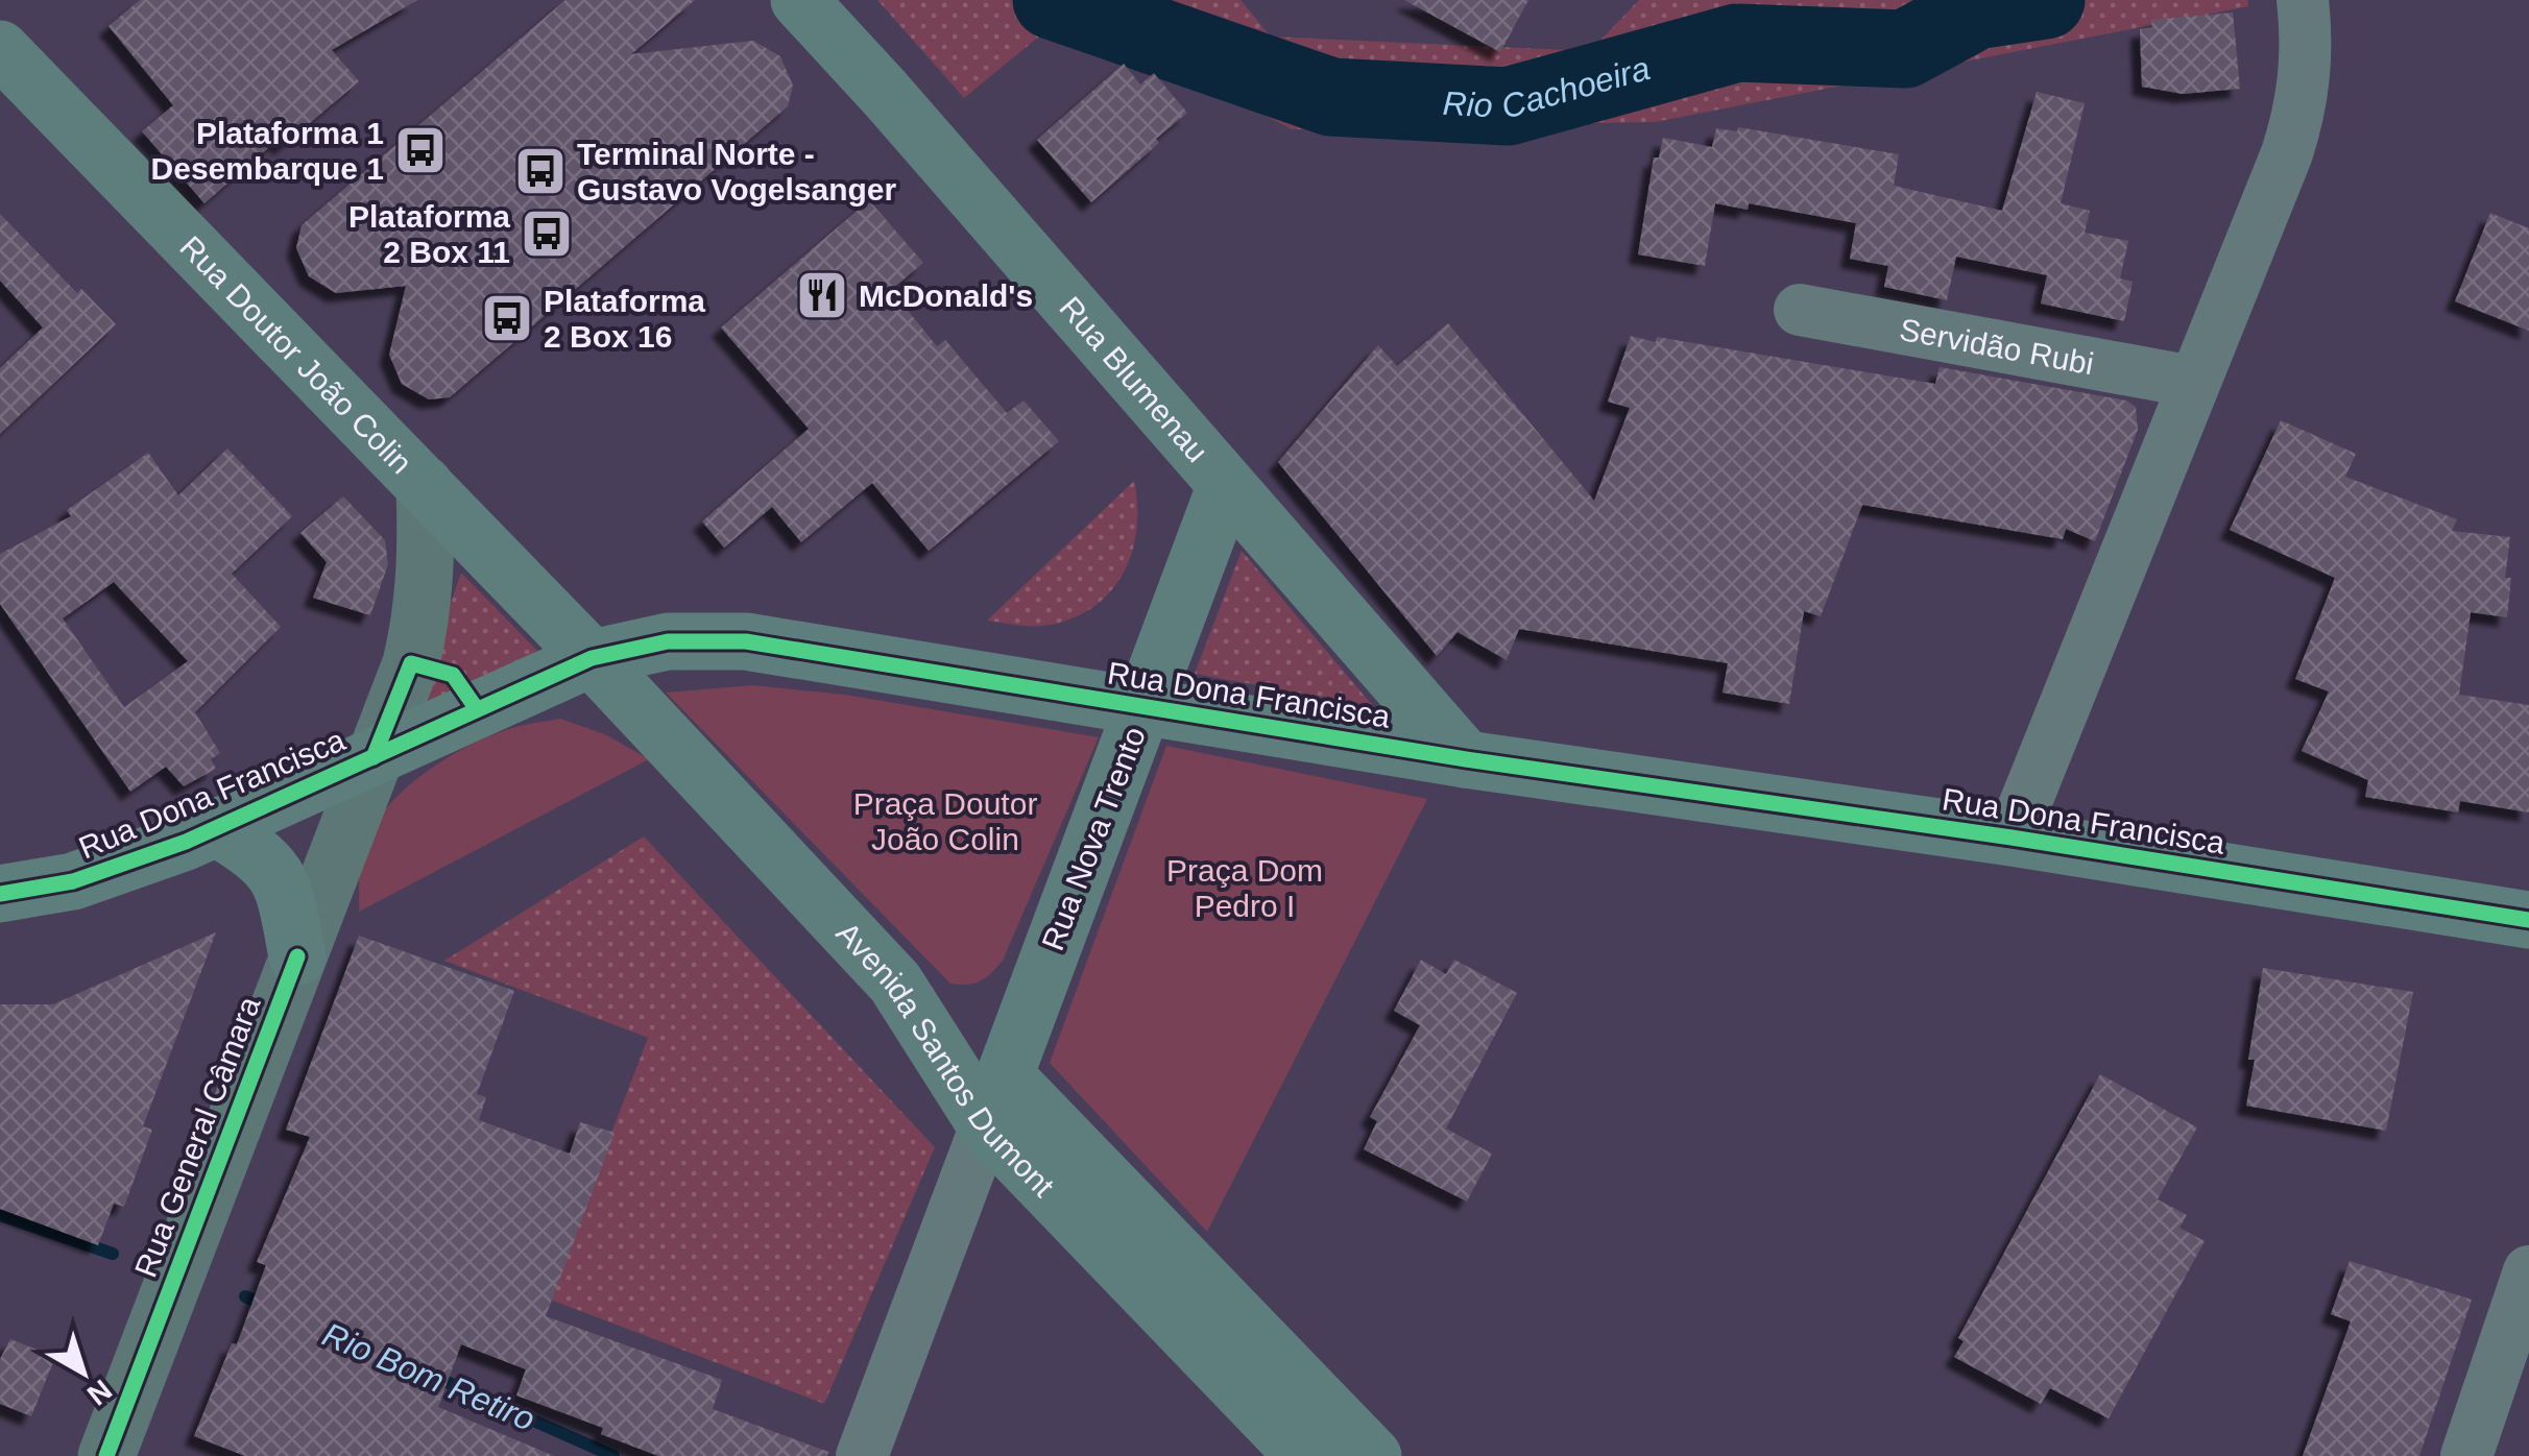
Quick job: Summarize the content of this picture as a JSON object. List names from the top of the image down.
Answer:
{
  "streets": {
    "main road": [
      "Rua Doutor João Colin",
      "Rua Blumenau",
      "Rua Dona Francisca",
      "Rua Nova Trento",
      "Avenida Santos Dumont",
      "Rua General Câmara"
    ],
    "street": ["Servidão Rubi"]
  },
  "crossings": [
    ["Rua Doutor João Colin", "Rua Dona Francisca"],
    ["Rua Doutor João Colin", "Avenida Santos Dumont"],
    ["Rua Doutor João Colin", "Rua General Câmara"],
    ["Rua Blumenau", "Rua Dona Francisca"],
    ["Rua Blumenau", "Rua Nova Trento"],
    ["Rua Dona Francisca", "Rua Nova Trento"],
    ["Rua Dona Francisca", "Avenida Santos Dumont"],
    ["Rua Dona Francisca", "Rua General Câmara"],
    ["Rua Nova Trento", "Avenida Santos Dumont"]
  ],
  "water": ["Rio Cachoeira", "Rio Bom Retiro"],
  "parks": ["Praça Doutor João Colin", "Praça Dom Pedro I"],
  "places": {
    "bus stop": [
      "Plataforma 1 Desembarque 1",
      "Terminal Norte - Gustavo Vogelsanger",
      "Plataforma 2 Box 11",
      "Plataforma 2 Box 16"
    ],
    "restaurant": ["McDonald's"]
  },
  "north": "bottom right"
}
